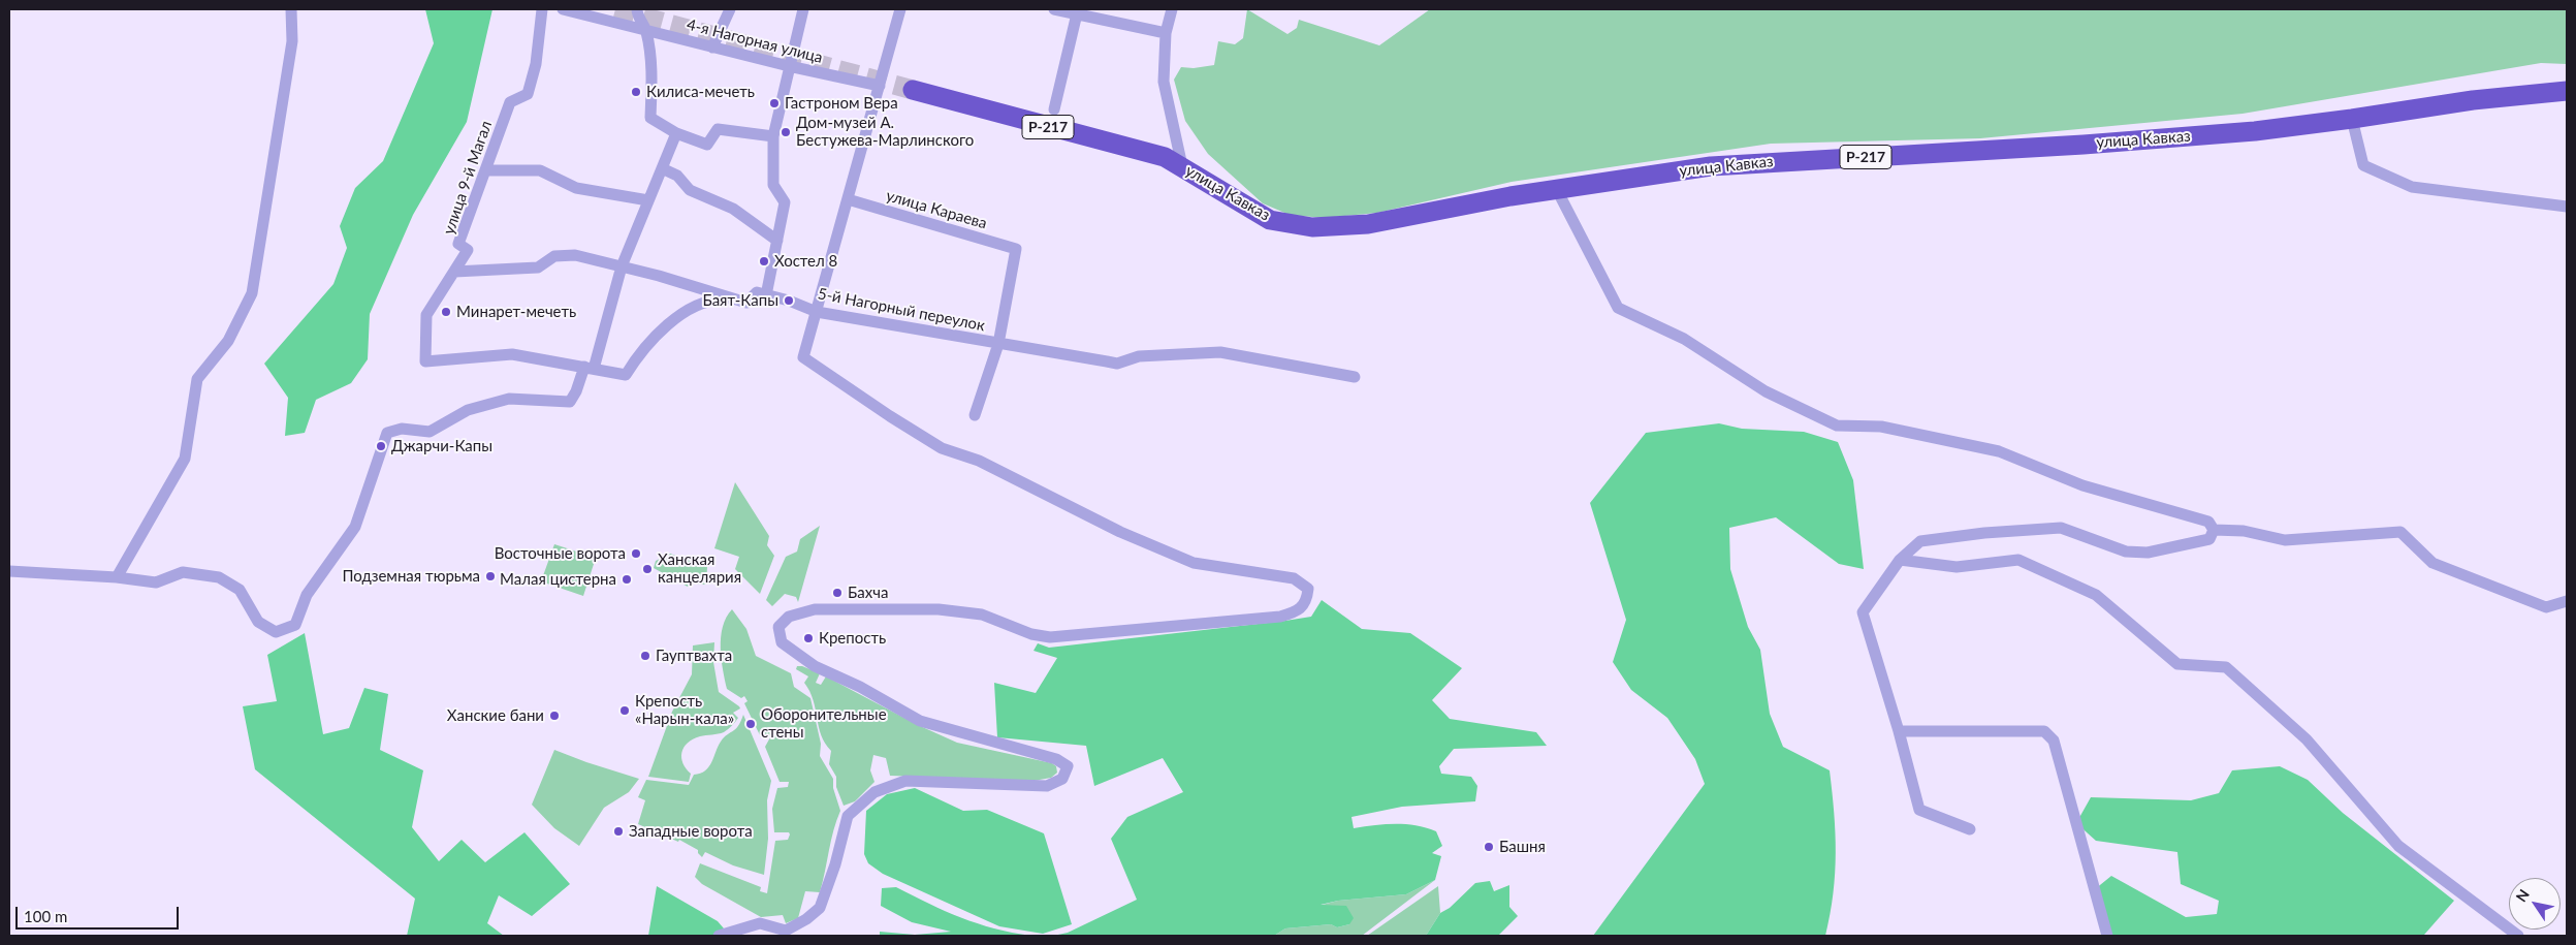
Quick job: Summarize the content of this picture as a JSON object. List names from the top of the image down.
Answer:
{
  "streets": {
    "highway": ["Р-217", "улица Кавказ"],
    "street": [
      "4-я Нагорная улица",
      "улица 9-й Магал",
      "улица Караева",
      "5-й Нагорный переулок"
    ]
  },
  "crossings": [
    ["улица Караева", "5-й Нагорный переулок"]
  ],
  "places": [
    "Килиса-мечеть",
    "Гастроном Вера",
    "Дом-музей А. Бестужева-Марлинского",
    "Хостел 8",
    "Баят-Капы",
    "Минарет-мечеть",
    "Джарчи-Капы",
    "Восточные ворота",
    "Ханская канцелярия",
    "Подземная тюрьма",
    "Малая цистерна",
    "Бахча",
    "Крепость",
    "Гауптвахта",
    "Крепость «Нарын-кала»",
    "Ханские бани",
    "Оборонительные стены",
    "Западные ворота",
    "Башня"
  ],
  "scale_bar": "100 m",
  "north": "top left"
}
